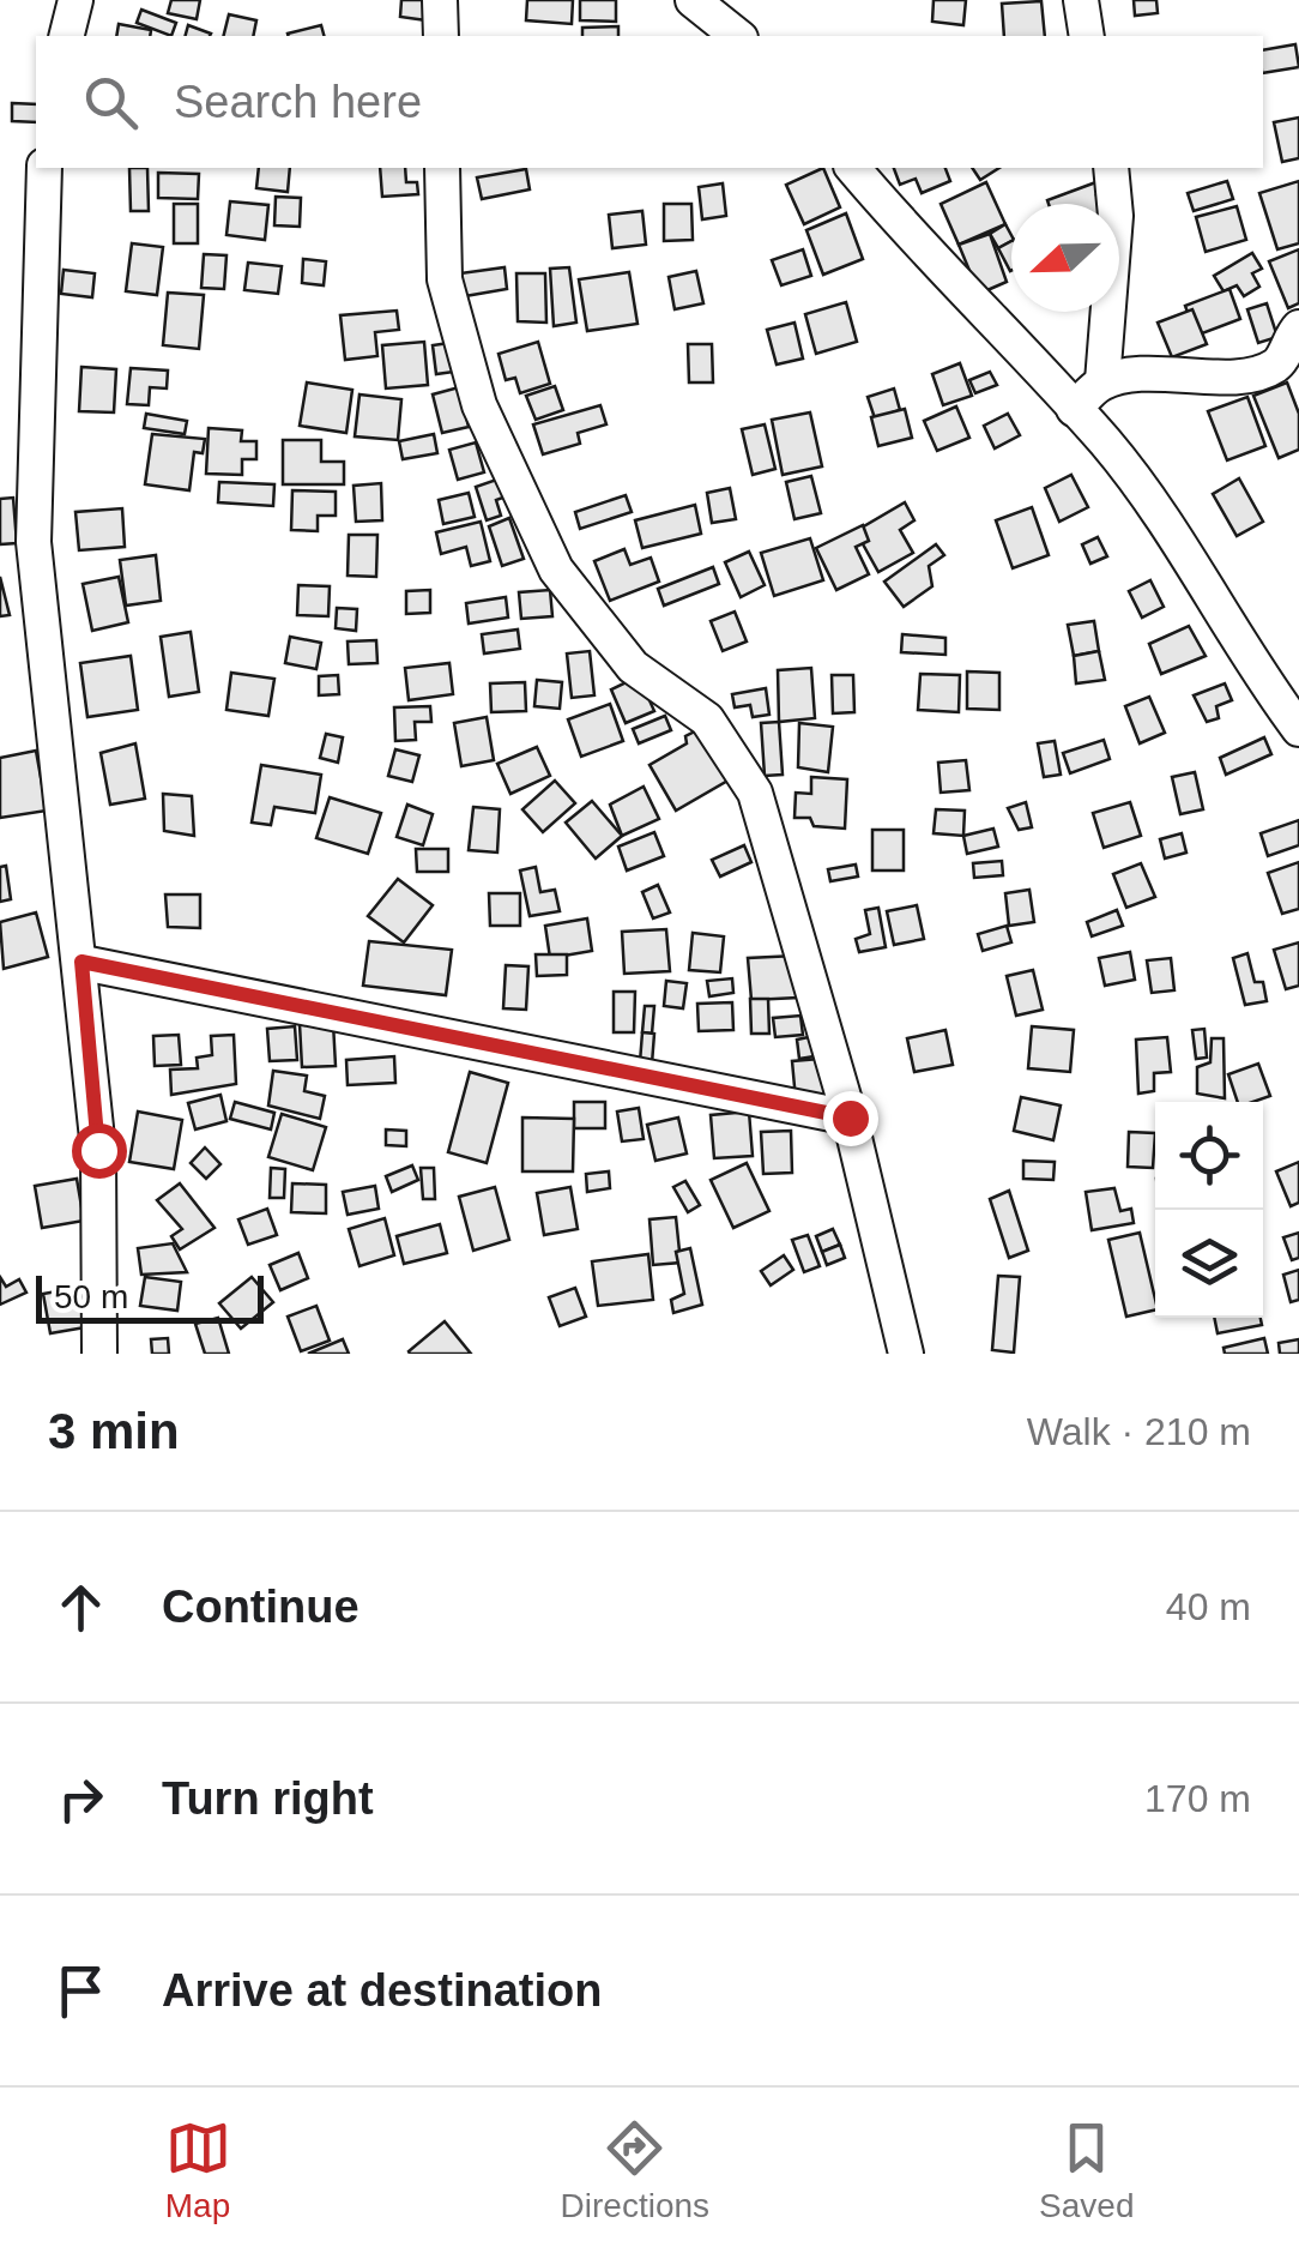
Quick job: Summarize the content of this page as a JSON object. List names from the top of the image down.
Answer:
{
  "scale_bar": "50 m",
  "north": "left",
  "page": {
    "search": "Search here",
    "scale": "50 m",
    "heading": ["3 min", "Walk · 210 m"],
    "list": [
      ["Continue", "40 m"],
      ["Turn right", "170 m"],
      "Arrive at destination"
    ],
    "nav": ["Map", "Directions", "Saved"]
  }
}
